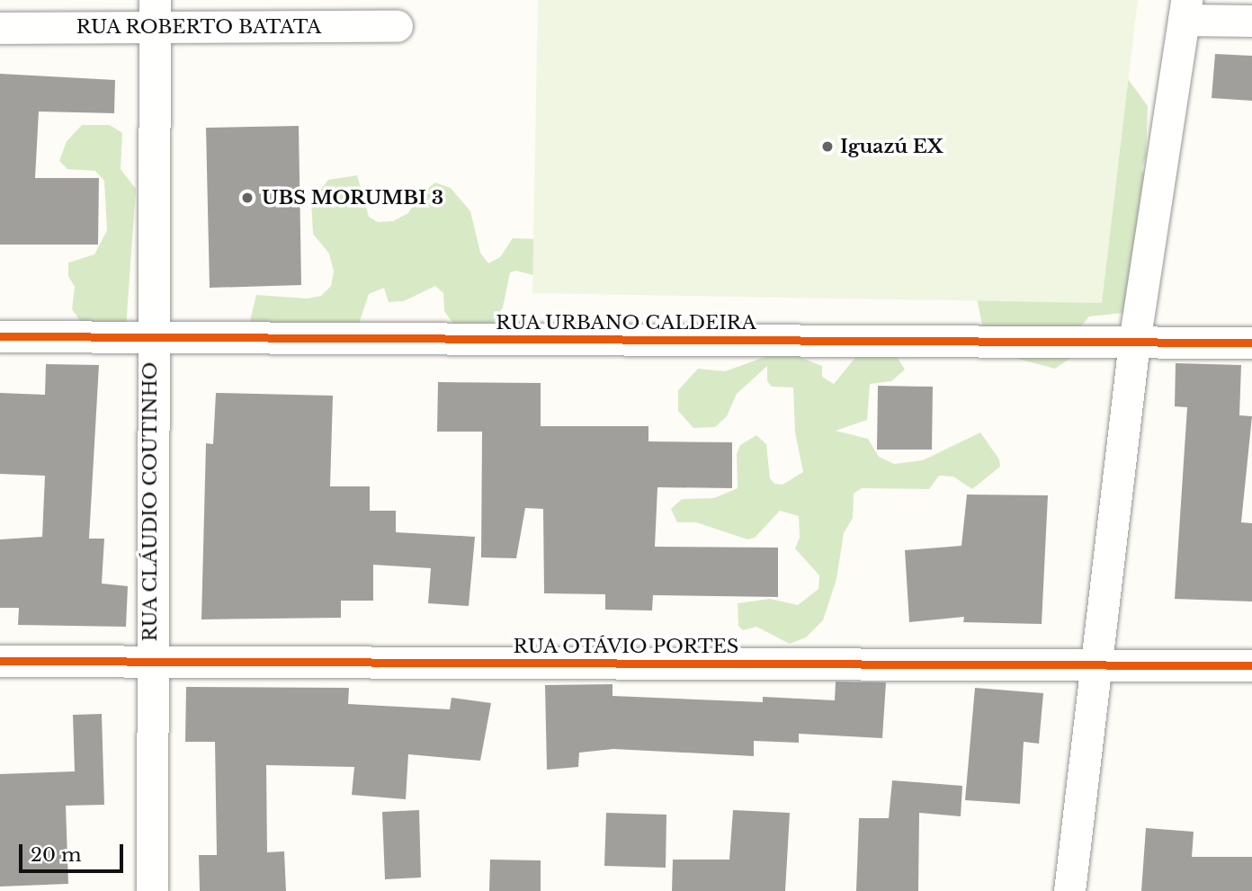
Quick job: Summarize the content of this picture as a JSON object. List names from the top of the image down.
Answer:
{
  "streets": {
    "street": [
      "RUA ROBERTO BATATA",
      "RUA URBANO CALDEIRA",
      "RUA CLÁUDIO COUTINHO",
      "RUA OTÁVIO PORTES"
    ]
  },
  "crossings": [
    ["RUA ROBERTO BATATA", "RUA CLÁUDIO COUTINHO"],
    ["RUA URBANO CALDEIRA", "RUA CLÁUDIO COUTINHO"],
    ["RUA CLÁUDIO COUTINHO", "RUA OTÁVIO PORTES"]
  ],
  "places": ["Iguazú EX", "UBS MORUMBI 3"],
  "scale_bar": "20 m"
}
